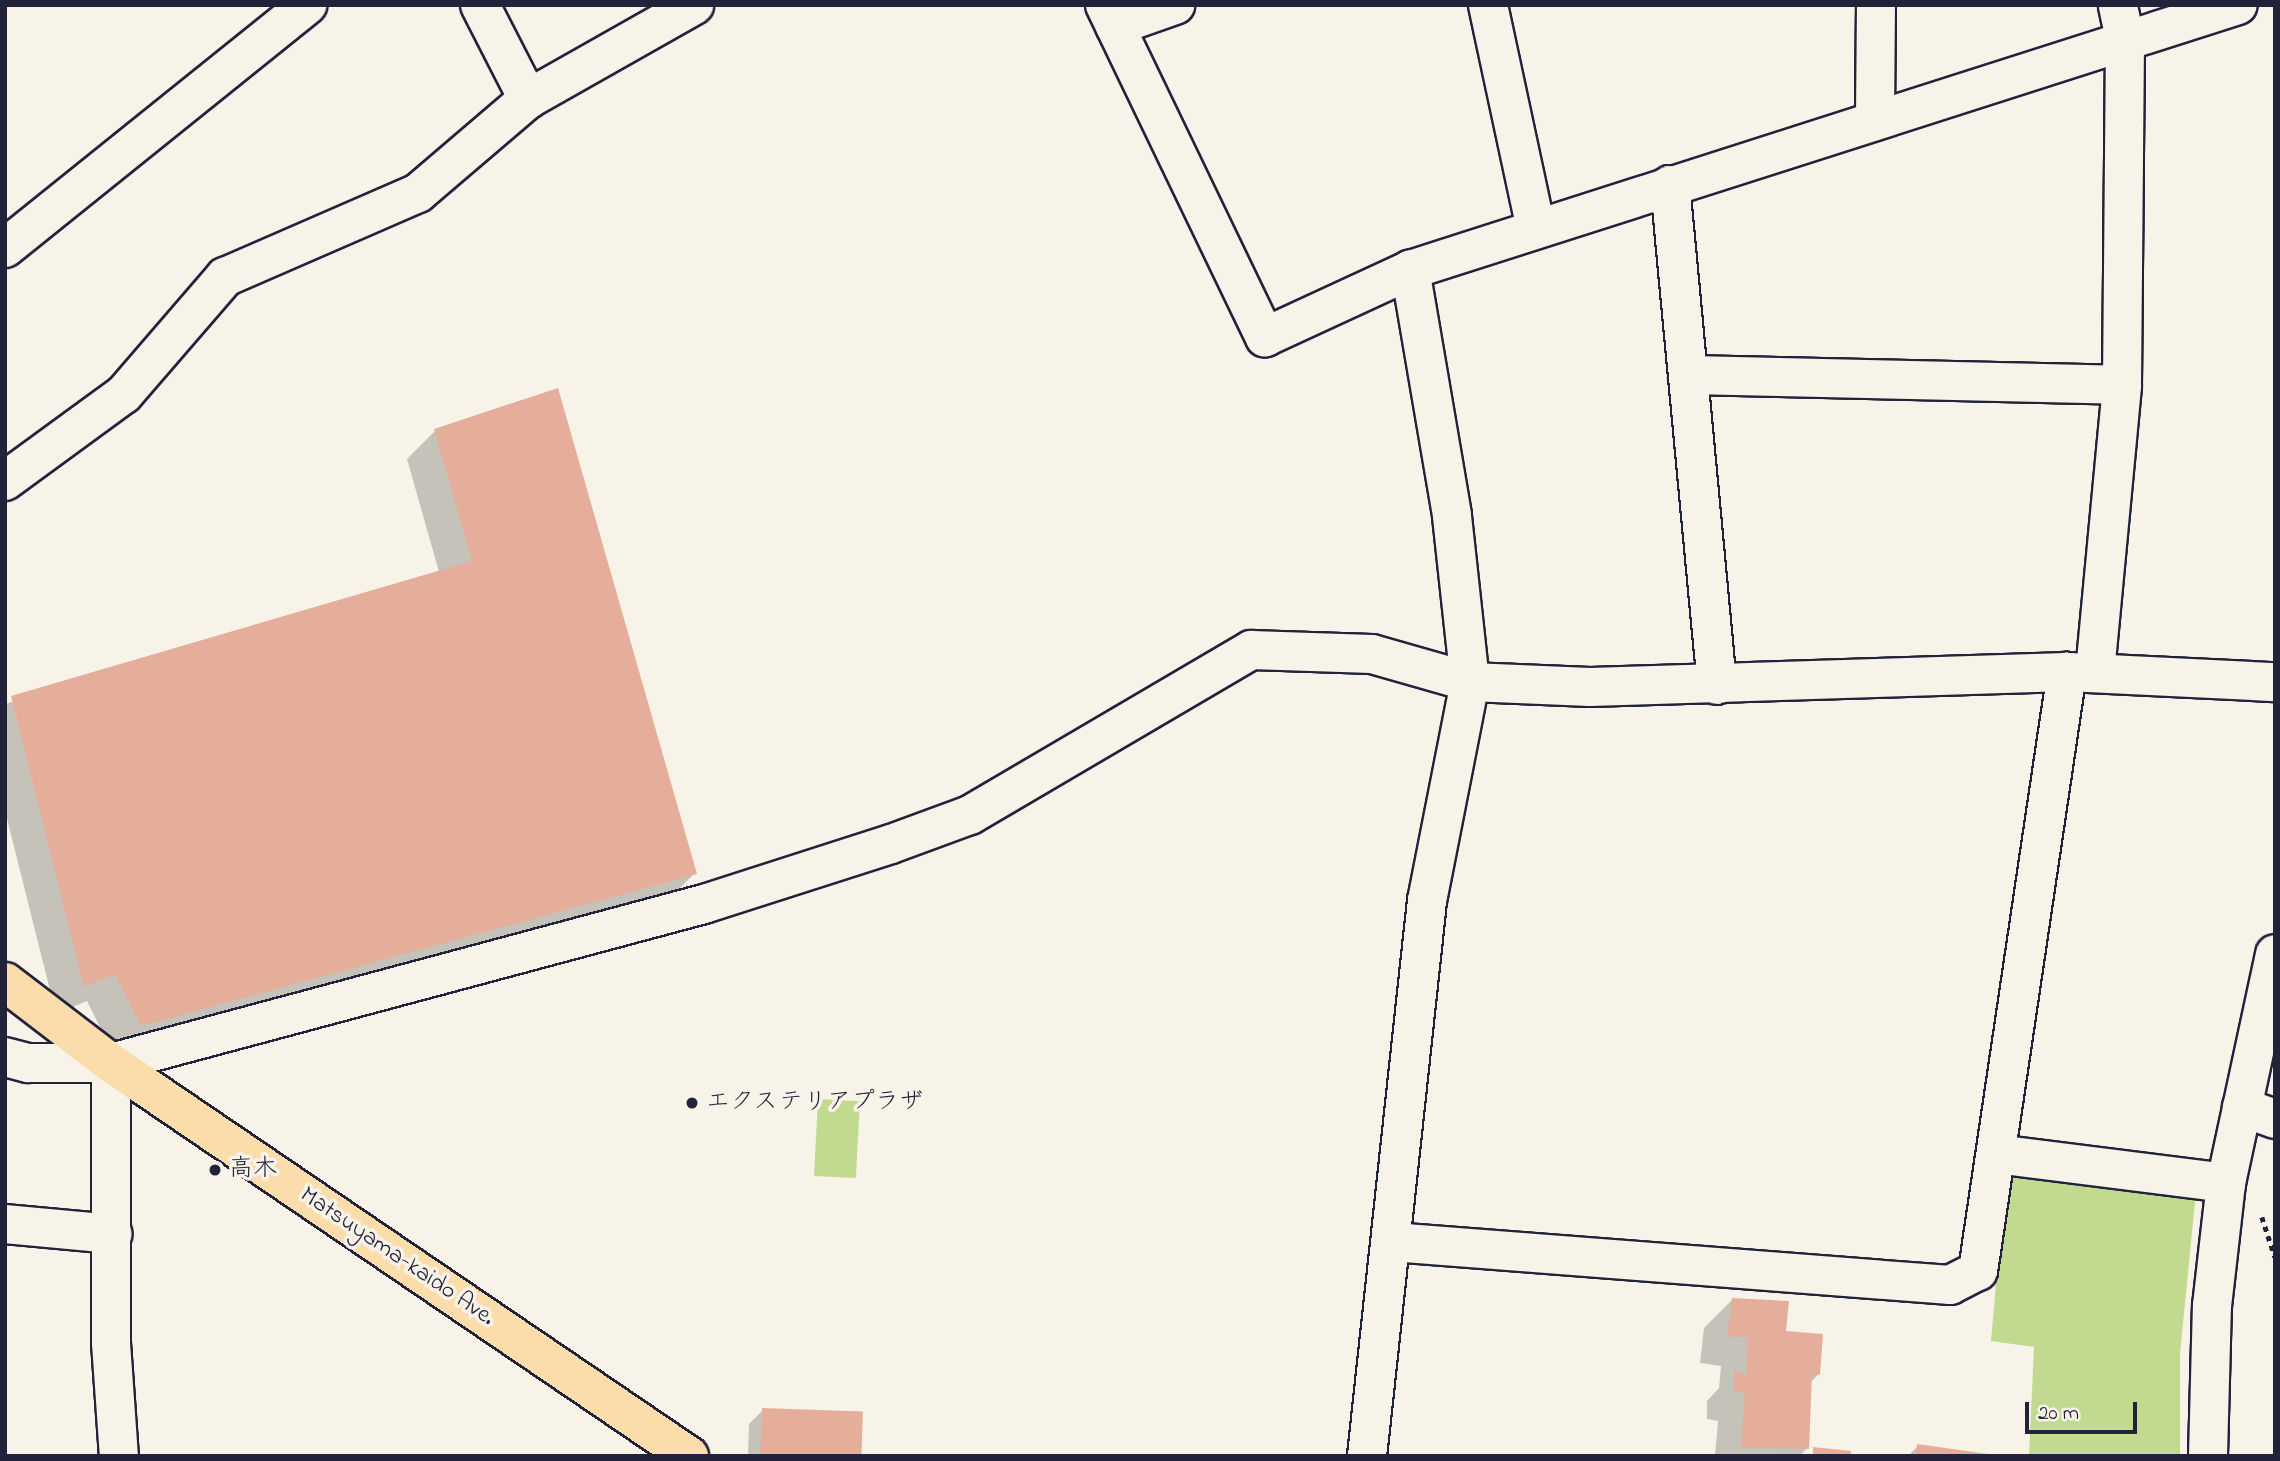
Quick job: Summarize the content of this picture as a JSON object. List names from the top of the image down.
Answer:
{
  "streets": {
    "main road": ["Matsuyama-kaido Ave."]
  },
  "places": ["エクステリアプラザ", "高木"],
  "scale_bar": "20 m"
}
